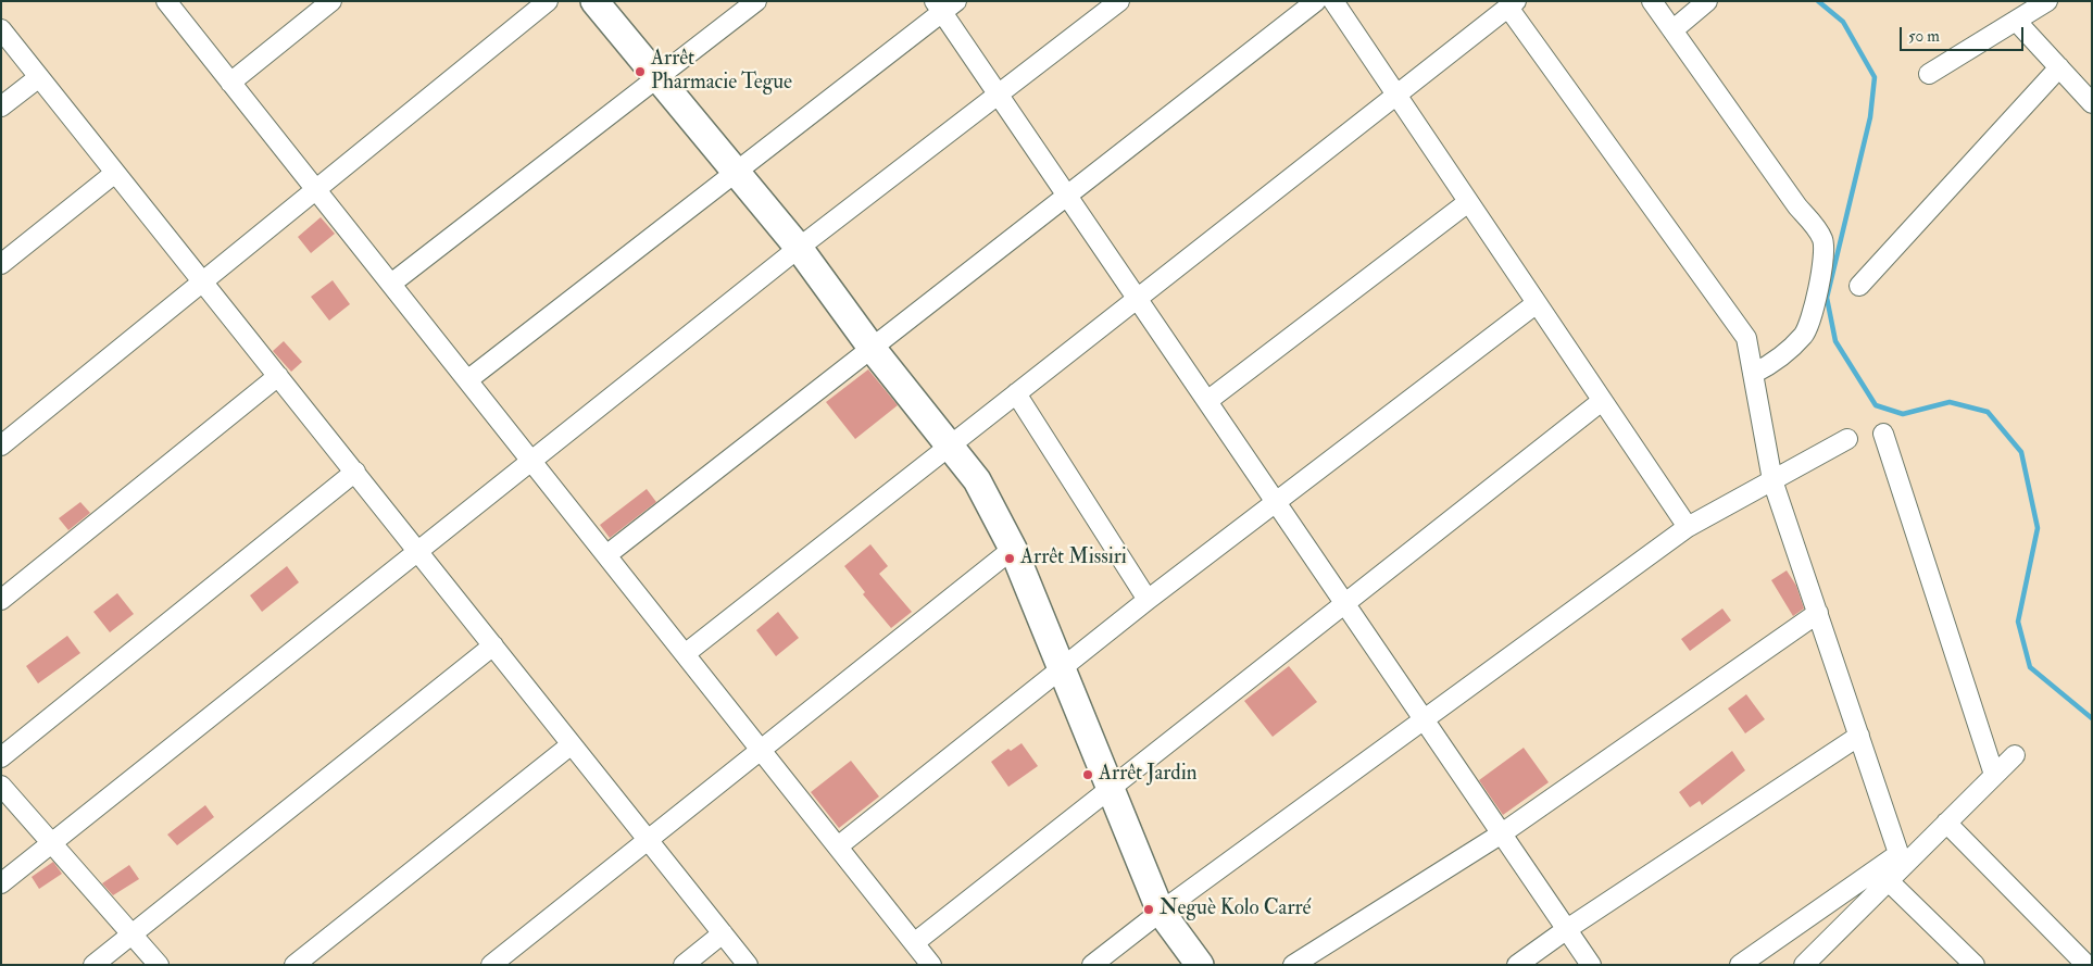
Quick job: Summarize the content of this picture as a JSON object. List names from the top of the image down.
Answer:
{
  "places": [
    "Arrêt Pharmacie Tegue",
    "Arrêt Missiri",
    "Arrêt Jardin",
    "Neguè Kolo Carré"
  ],
  "scale_bar": "50 m"
}
